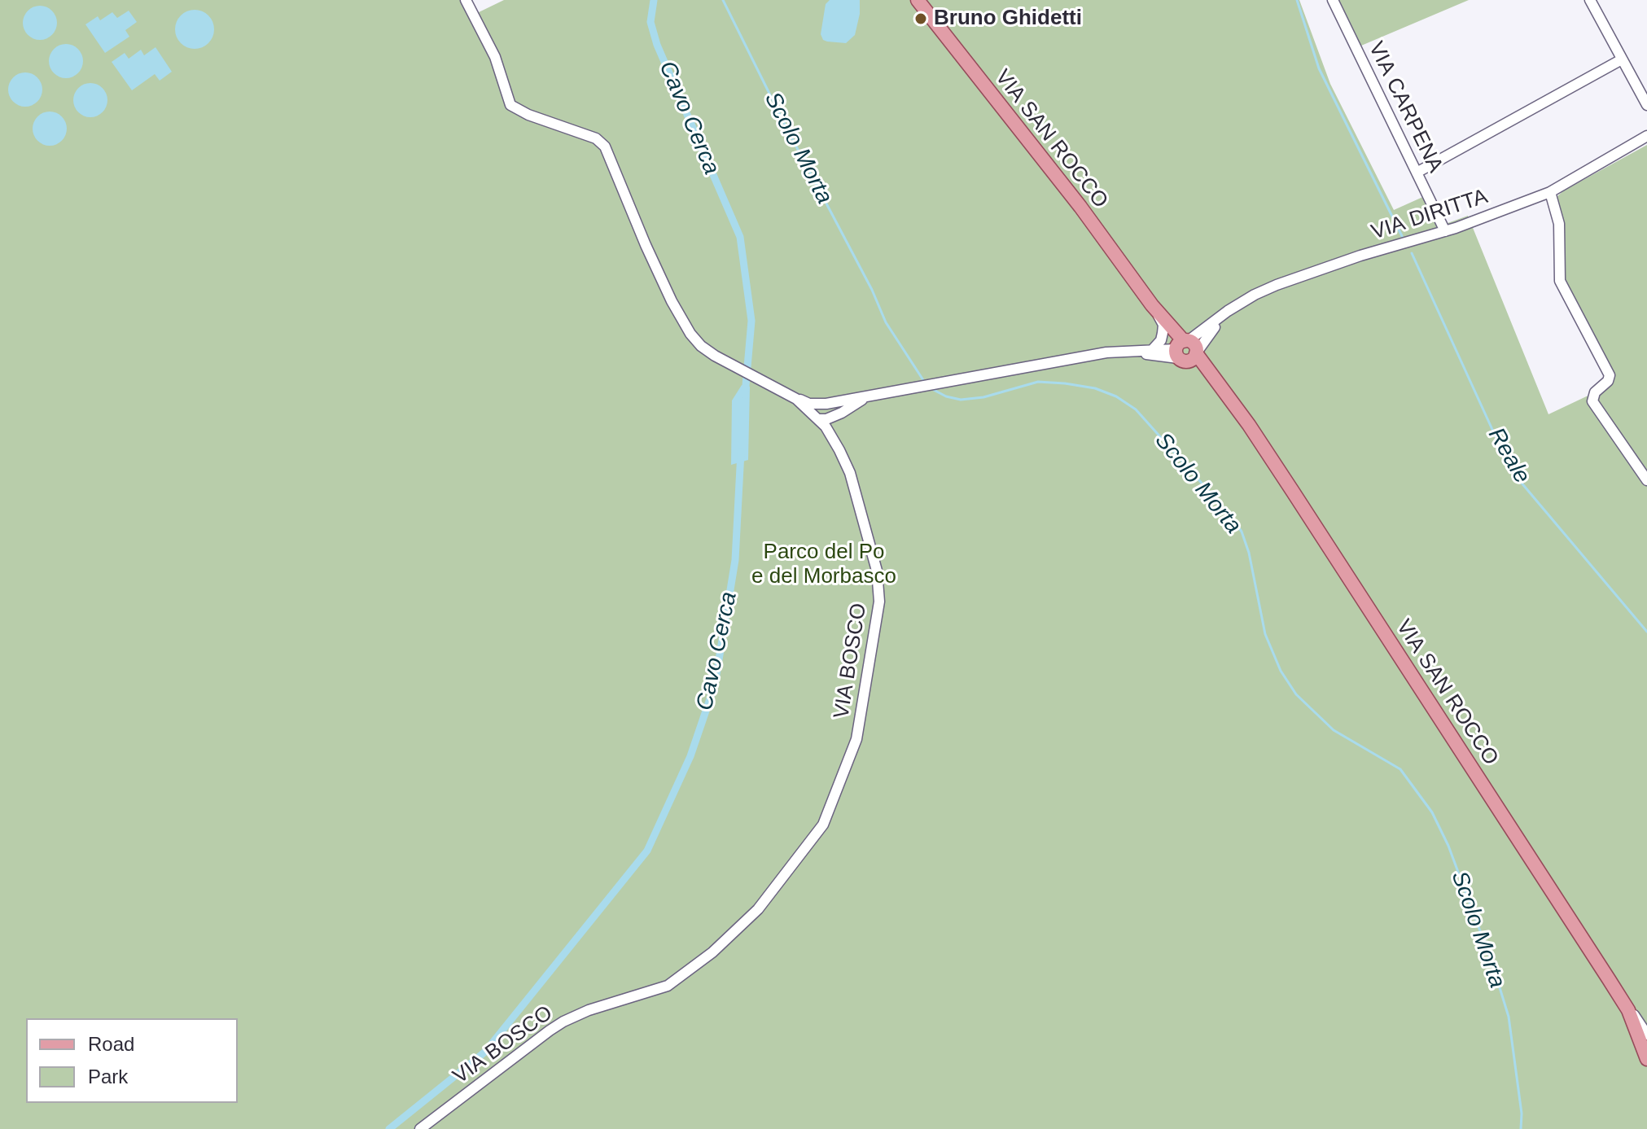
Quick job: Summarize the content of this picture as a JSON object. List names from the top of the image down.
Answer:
{
  "streets": {
    "main road": ["VIA SAN ROCCO"],
    "street": ["VIA CARPENA", "VIA DIRITTA", "VIA BOSCO"]
  },
  "crossings": [
    ["VIA CARPENA", "VIA DIRITTA"],
    ["VIA SAN ROCCO", "VIA DIRITTA"]
  ],
  "water": ["Cavo Cerca", "Scolo Morta", "Reale"],
  "parks": ["Parco del Po e del Morbasco"],
  "places": ["Bruno Ghidetti"],
  "legend": ["Road", "Park"]
}
